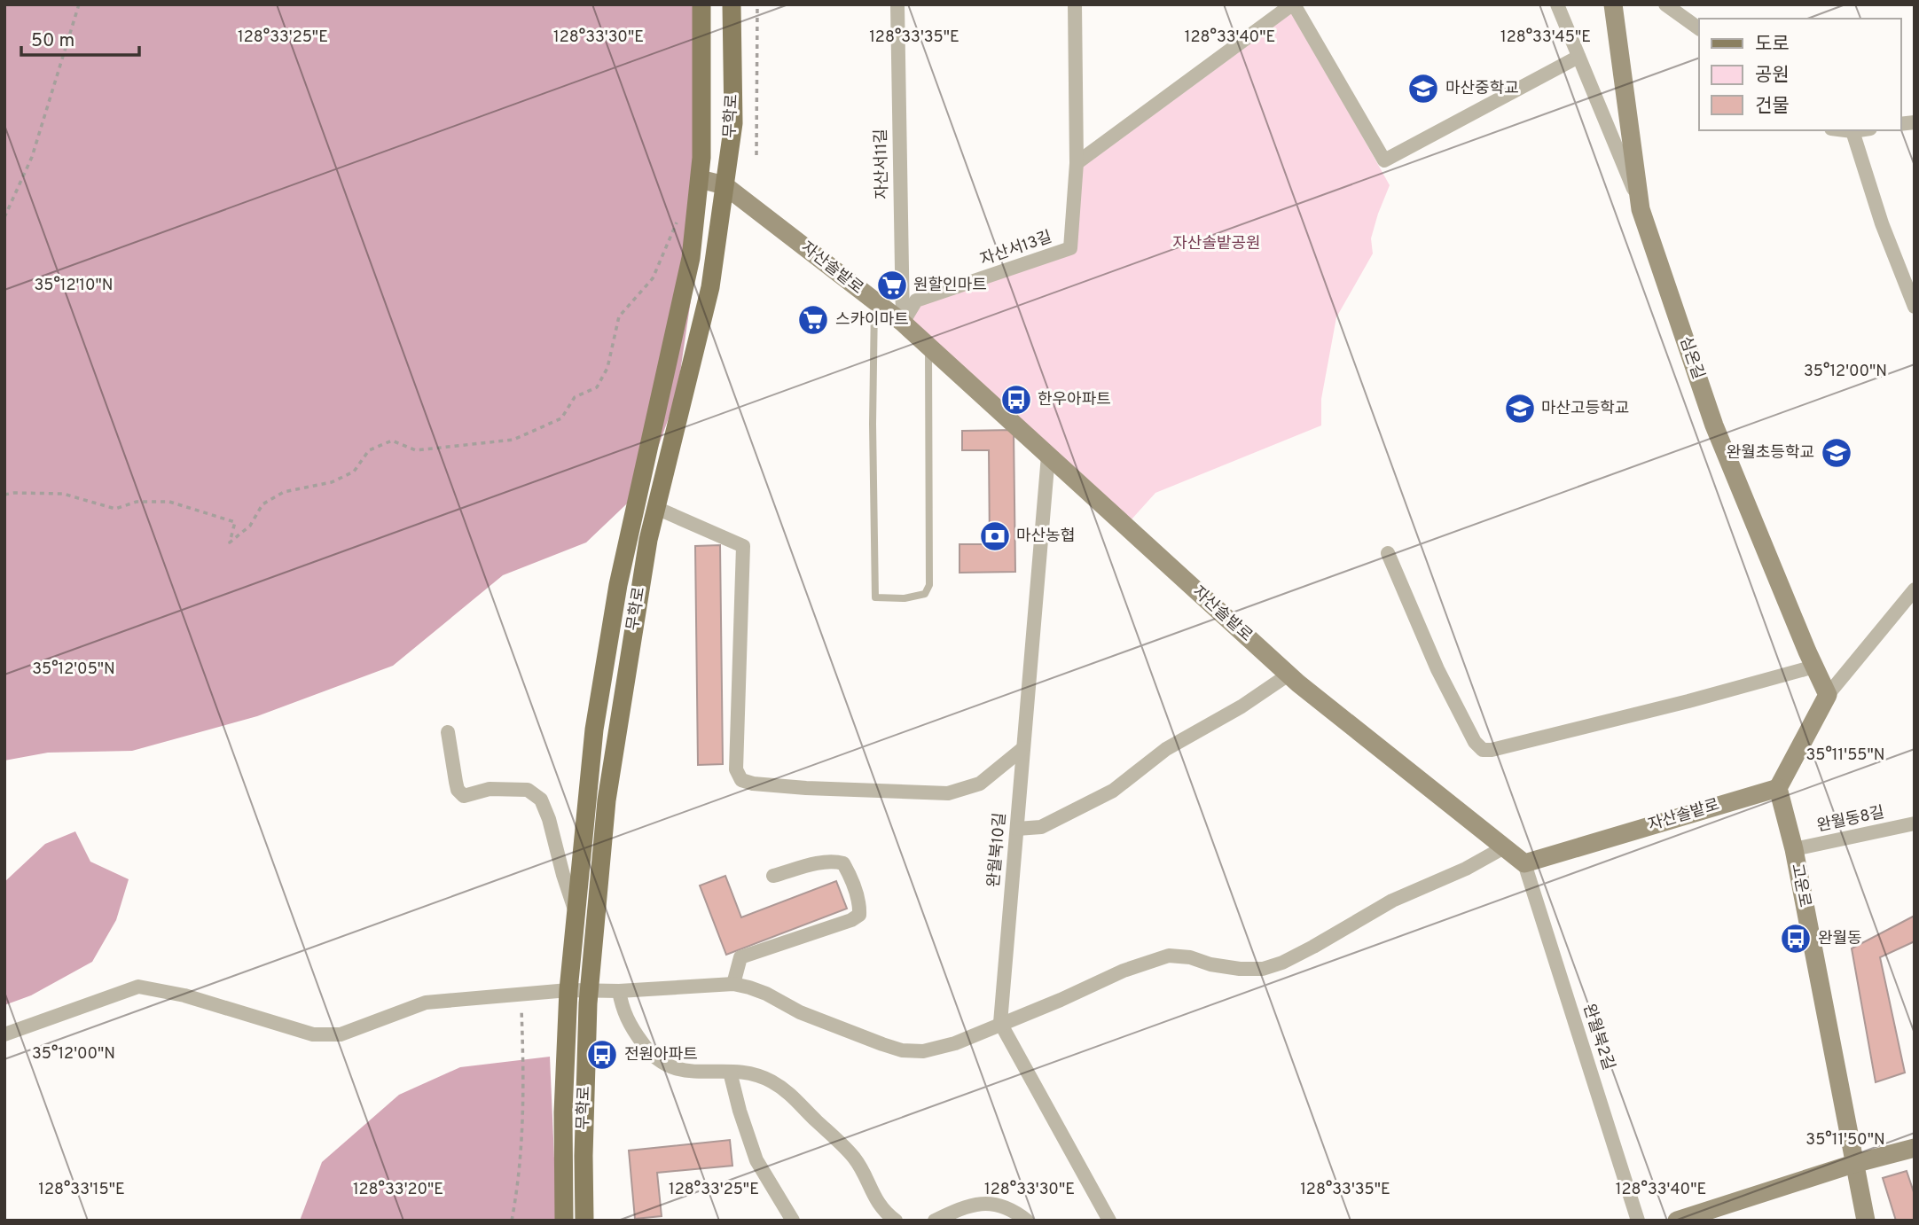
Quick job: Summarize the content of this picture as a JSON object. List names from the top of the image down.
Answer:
{
  "streets": {
    "main road": [
      "무학로",
      "자산솔밭로",
      "심온길",
      "고운로"
    ],
    "street": [
      "자산서11길",
      "자산서13길",
      "완월동8길",
      "완월북10길",
      "완월북2길"
    ]
  },
  "crossings": [
    ["무학로", "자산솔밭로"],
    ["자산서11길", "자산서13길"],
    ["자산서11길", "자산솔밭로"],
    ["자산서13길", "자산솔밭로"],
    ["자산솔밭로", "완월북10길"],
    ["자산솔밭로", "고운로"],
    ["자산솔밭로", "완월북2길"],
    ["완월동8길", "고운로"]
  ],
  "parks": ["자산솔밭공원"],
  "places": {
    "school or university": ["마산중학교", "마산고등학교", "완월초등학교"],
    "supermarket": ["원할인마트", "스카이마트"],
    "bus stop": ["한우아파트", "완월동", "전원아파트"],
    "bank": ["마산농협"]
  },
  "legend": ["도로", "공원", "건물"],
  "scale_bar": "50 m",
  "coordinates": [
    "128°33'25\"E",
    "128°33'30\"E",
    "128°33'35\"E",
    "128°33'40\"E",
    "128°33'45\"E",
    "35°12'10\"N",
    "35°12'00\"N",
    "35°12'05\"N",
    "35°11'55\"N",
    "35°11'50\"N",
    "128°33'15\"E",
    "128°33'20\"E"
  ]
}
